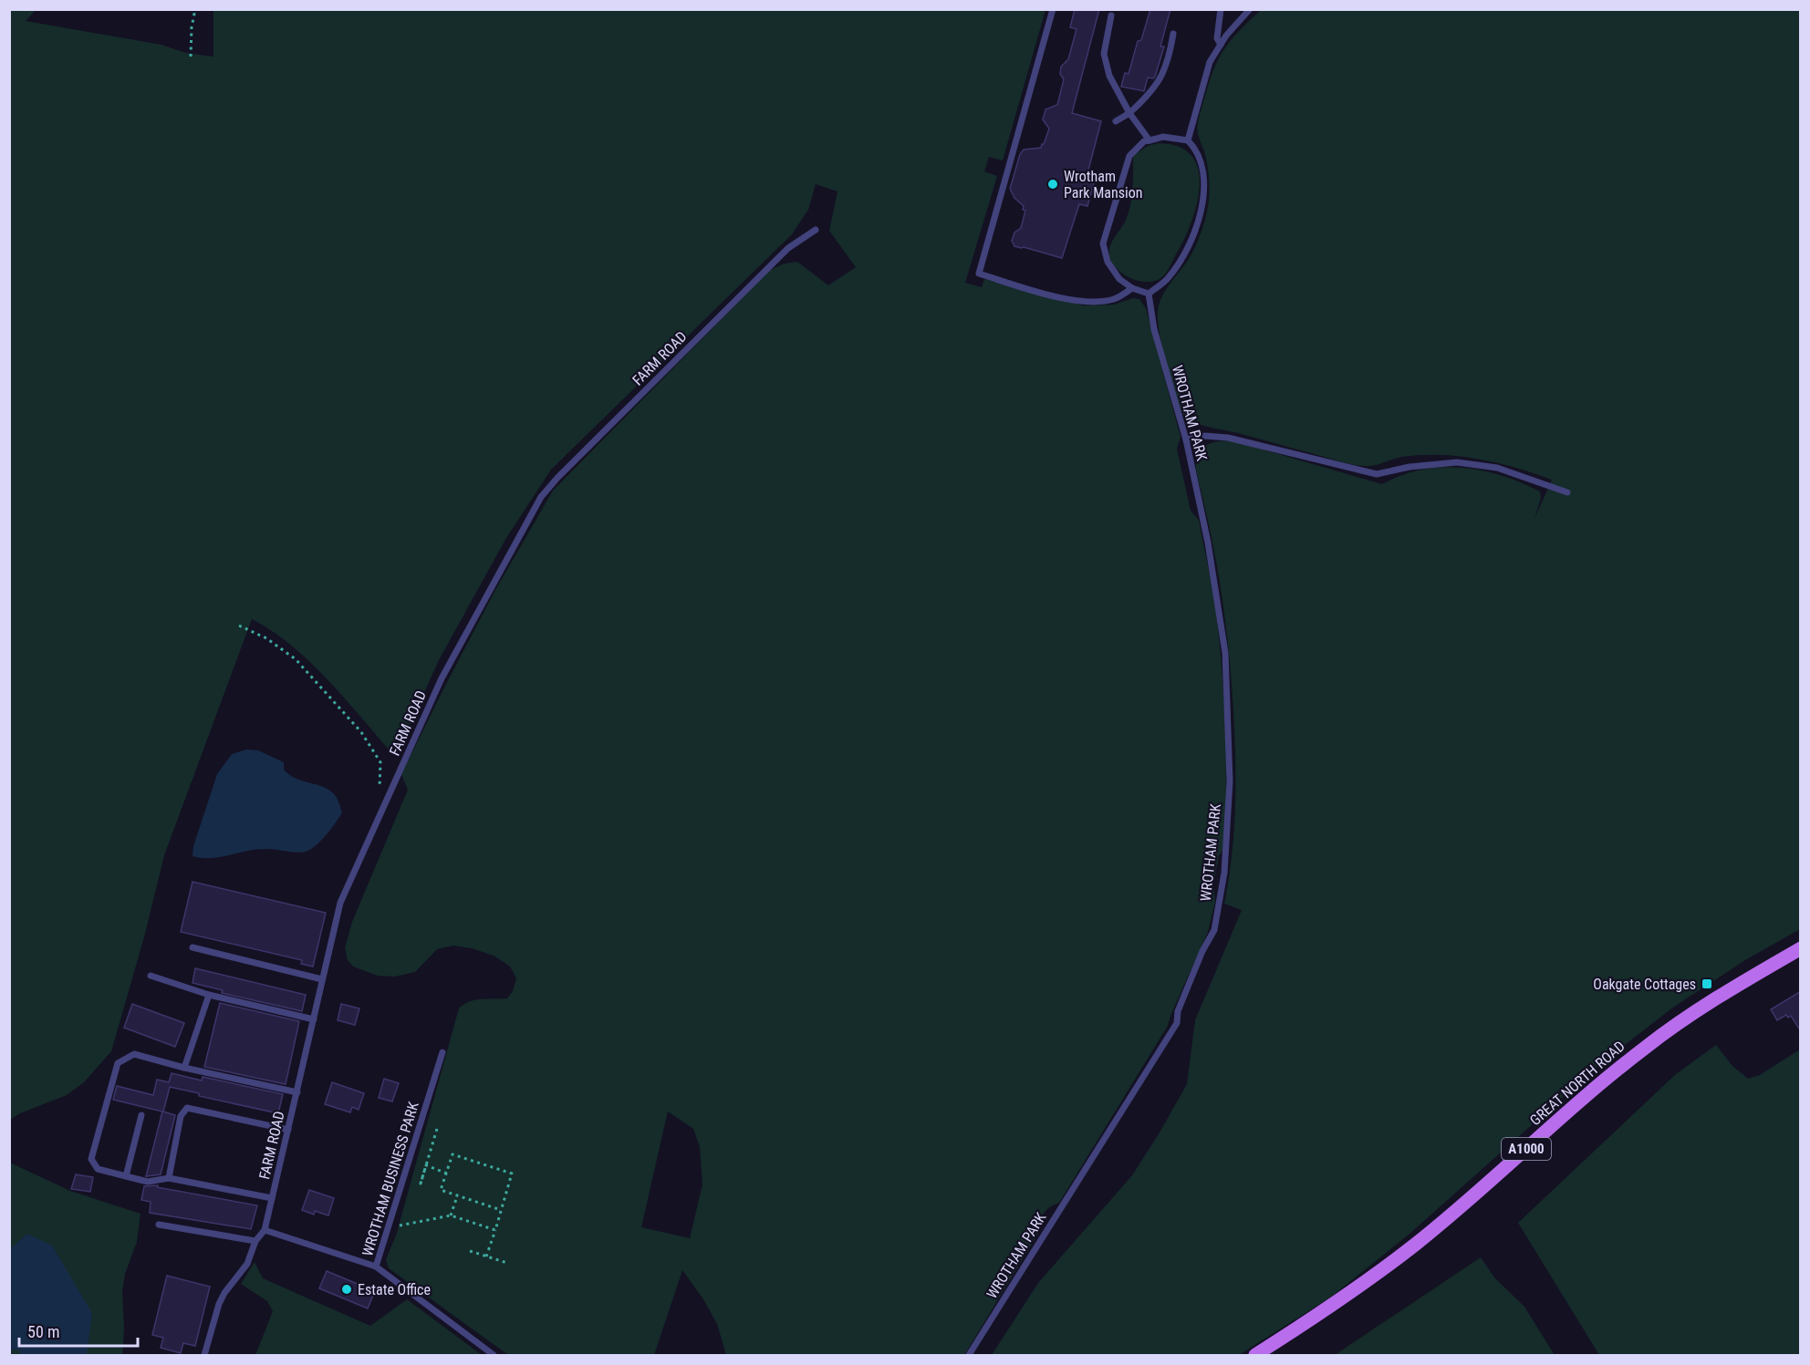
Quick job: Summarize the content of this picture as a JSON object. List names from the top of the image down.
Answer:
{
  "streets": {
    "main road": ["GREAT NORTH ROAD", "A1000"],
    "lane": ["FARM ROAD", "WROTHAM PARK", "WROTHAM BUSINESS PARK"]
  },
  "places": {
    "other": ["Wrotham Park Mansion", "Estate Office"],
    "transit": ["Oakgate Cottages"]
  },
  "scale_bar": "50 m"
}
